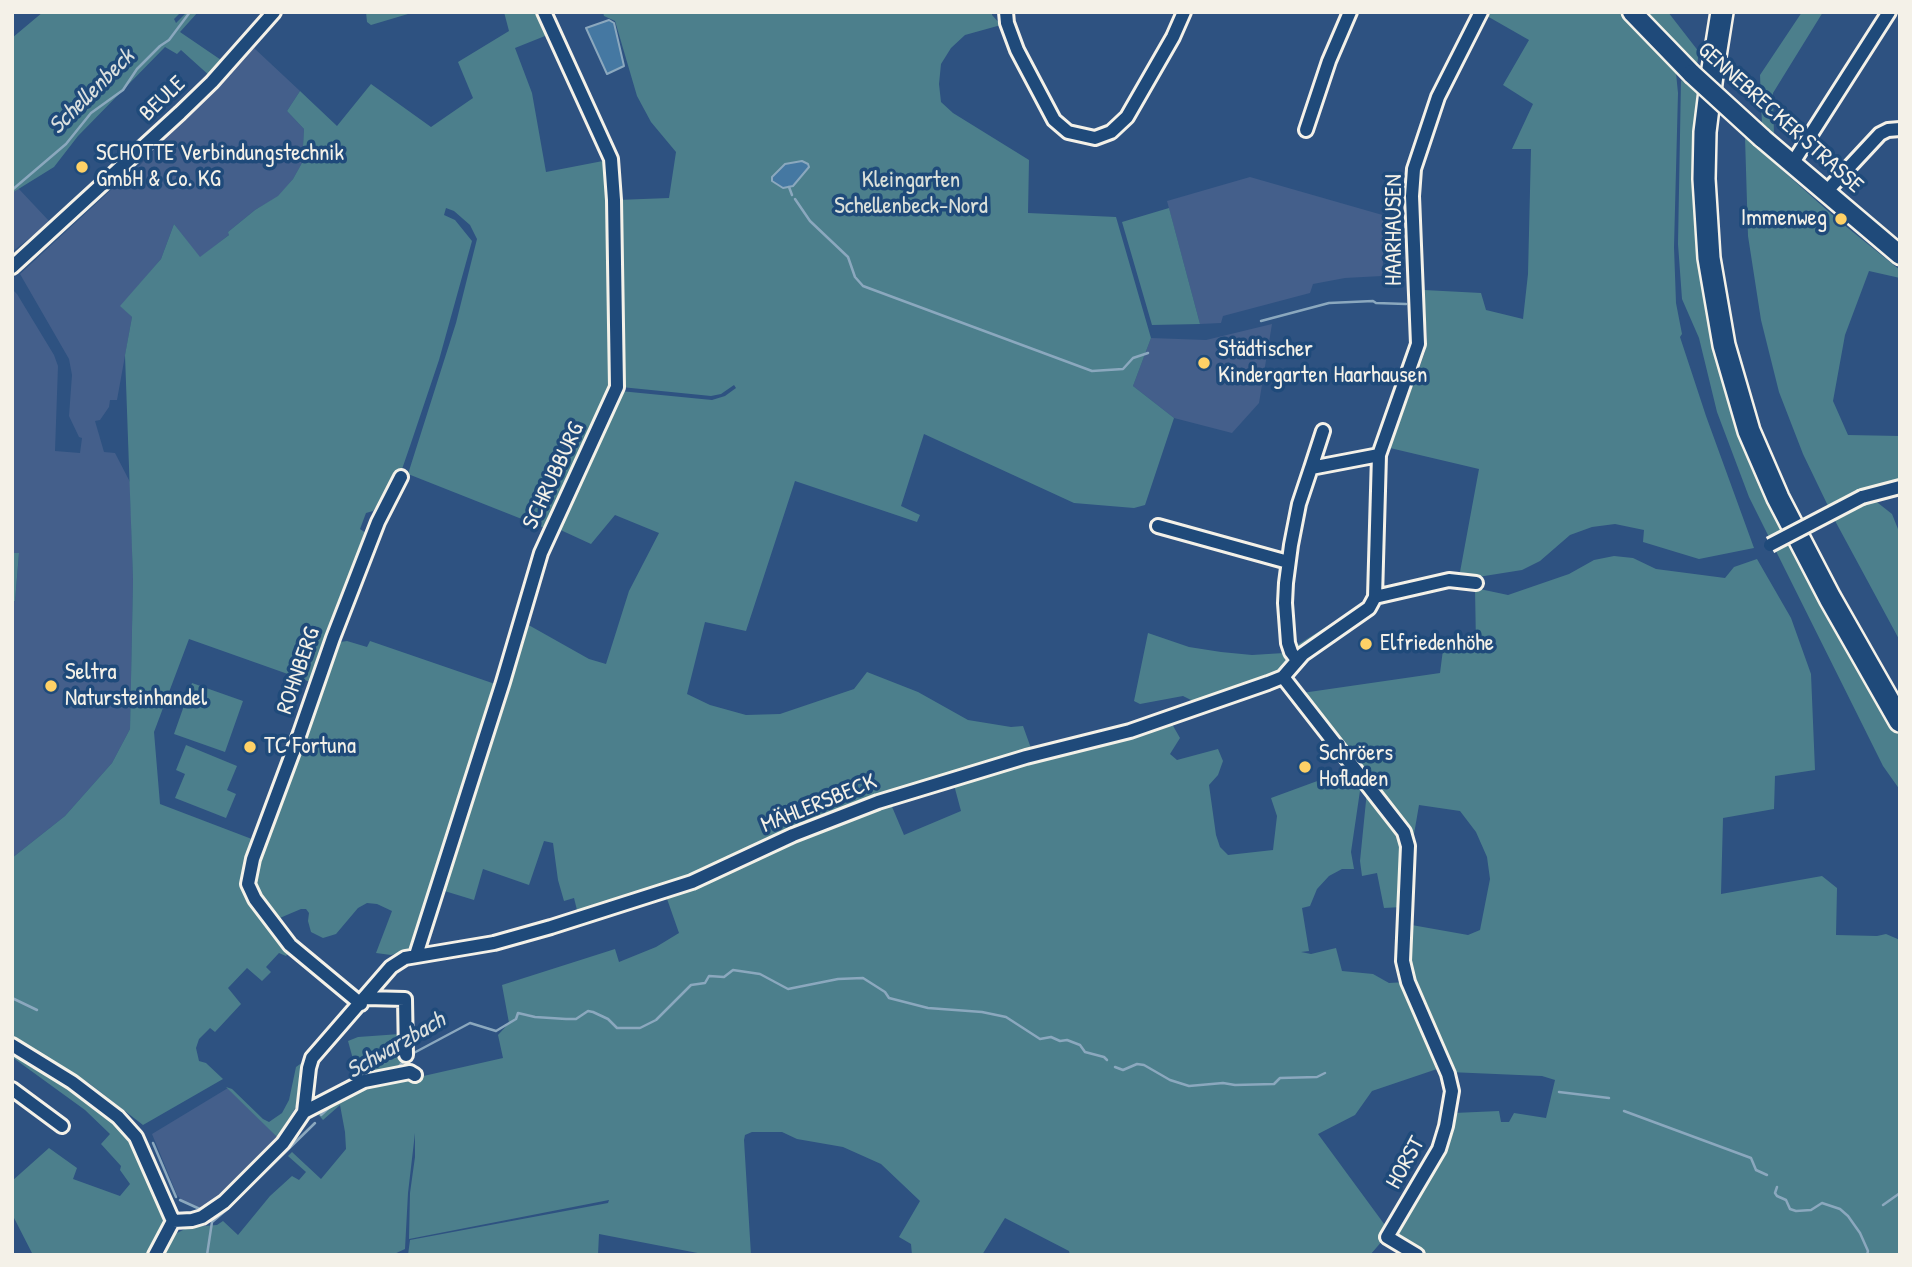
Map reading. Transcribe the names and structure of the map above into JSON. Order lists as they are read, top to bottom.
{
  "streets": {
    "main road": ["GENNEBRECKER STRASSE"],
    "street": [
      "BEULE",
      "HAARHAUSEN",
      "SCHRUBBURG",
      "ROHNBERG",
      "MÄHLERSBECK",
      "HORST"
    ]
  },
  "crossings": [
    ["SCHRUBBURG", "MÄHLERSBECK"],
    ["ROHNBERG", "MÄHLERSBECK"],
    ["MÄHLERSBECK", "HORST"]
  ],
  "water": ["Schellenbeck", "Schwarzbach"],
  "parks": ["Kleingarten Schellenbeck-Nord"],
  "places": [
    "SCHOTTE Verbindungstechnik GmbH & Co. KG",
    "Immenweg",
    "Städtischer Kindergarten Haarhausen",
    "Elfriedenhöhe",
    "Seltra Natursteinhandel",
    "TC Fortuna",
    "Schröers Hofladen"
  ]
}
